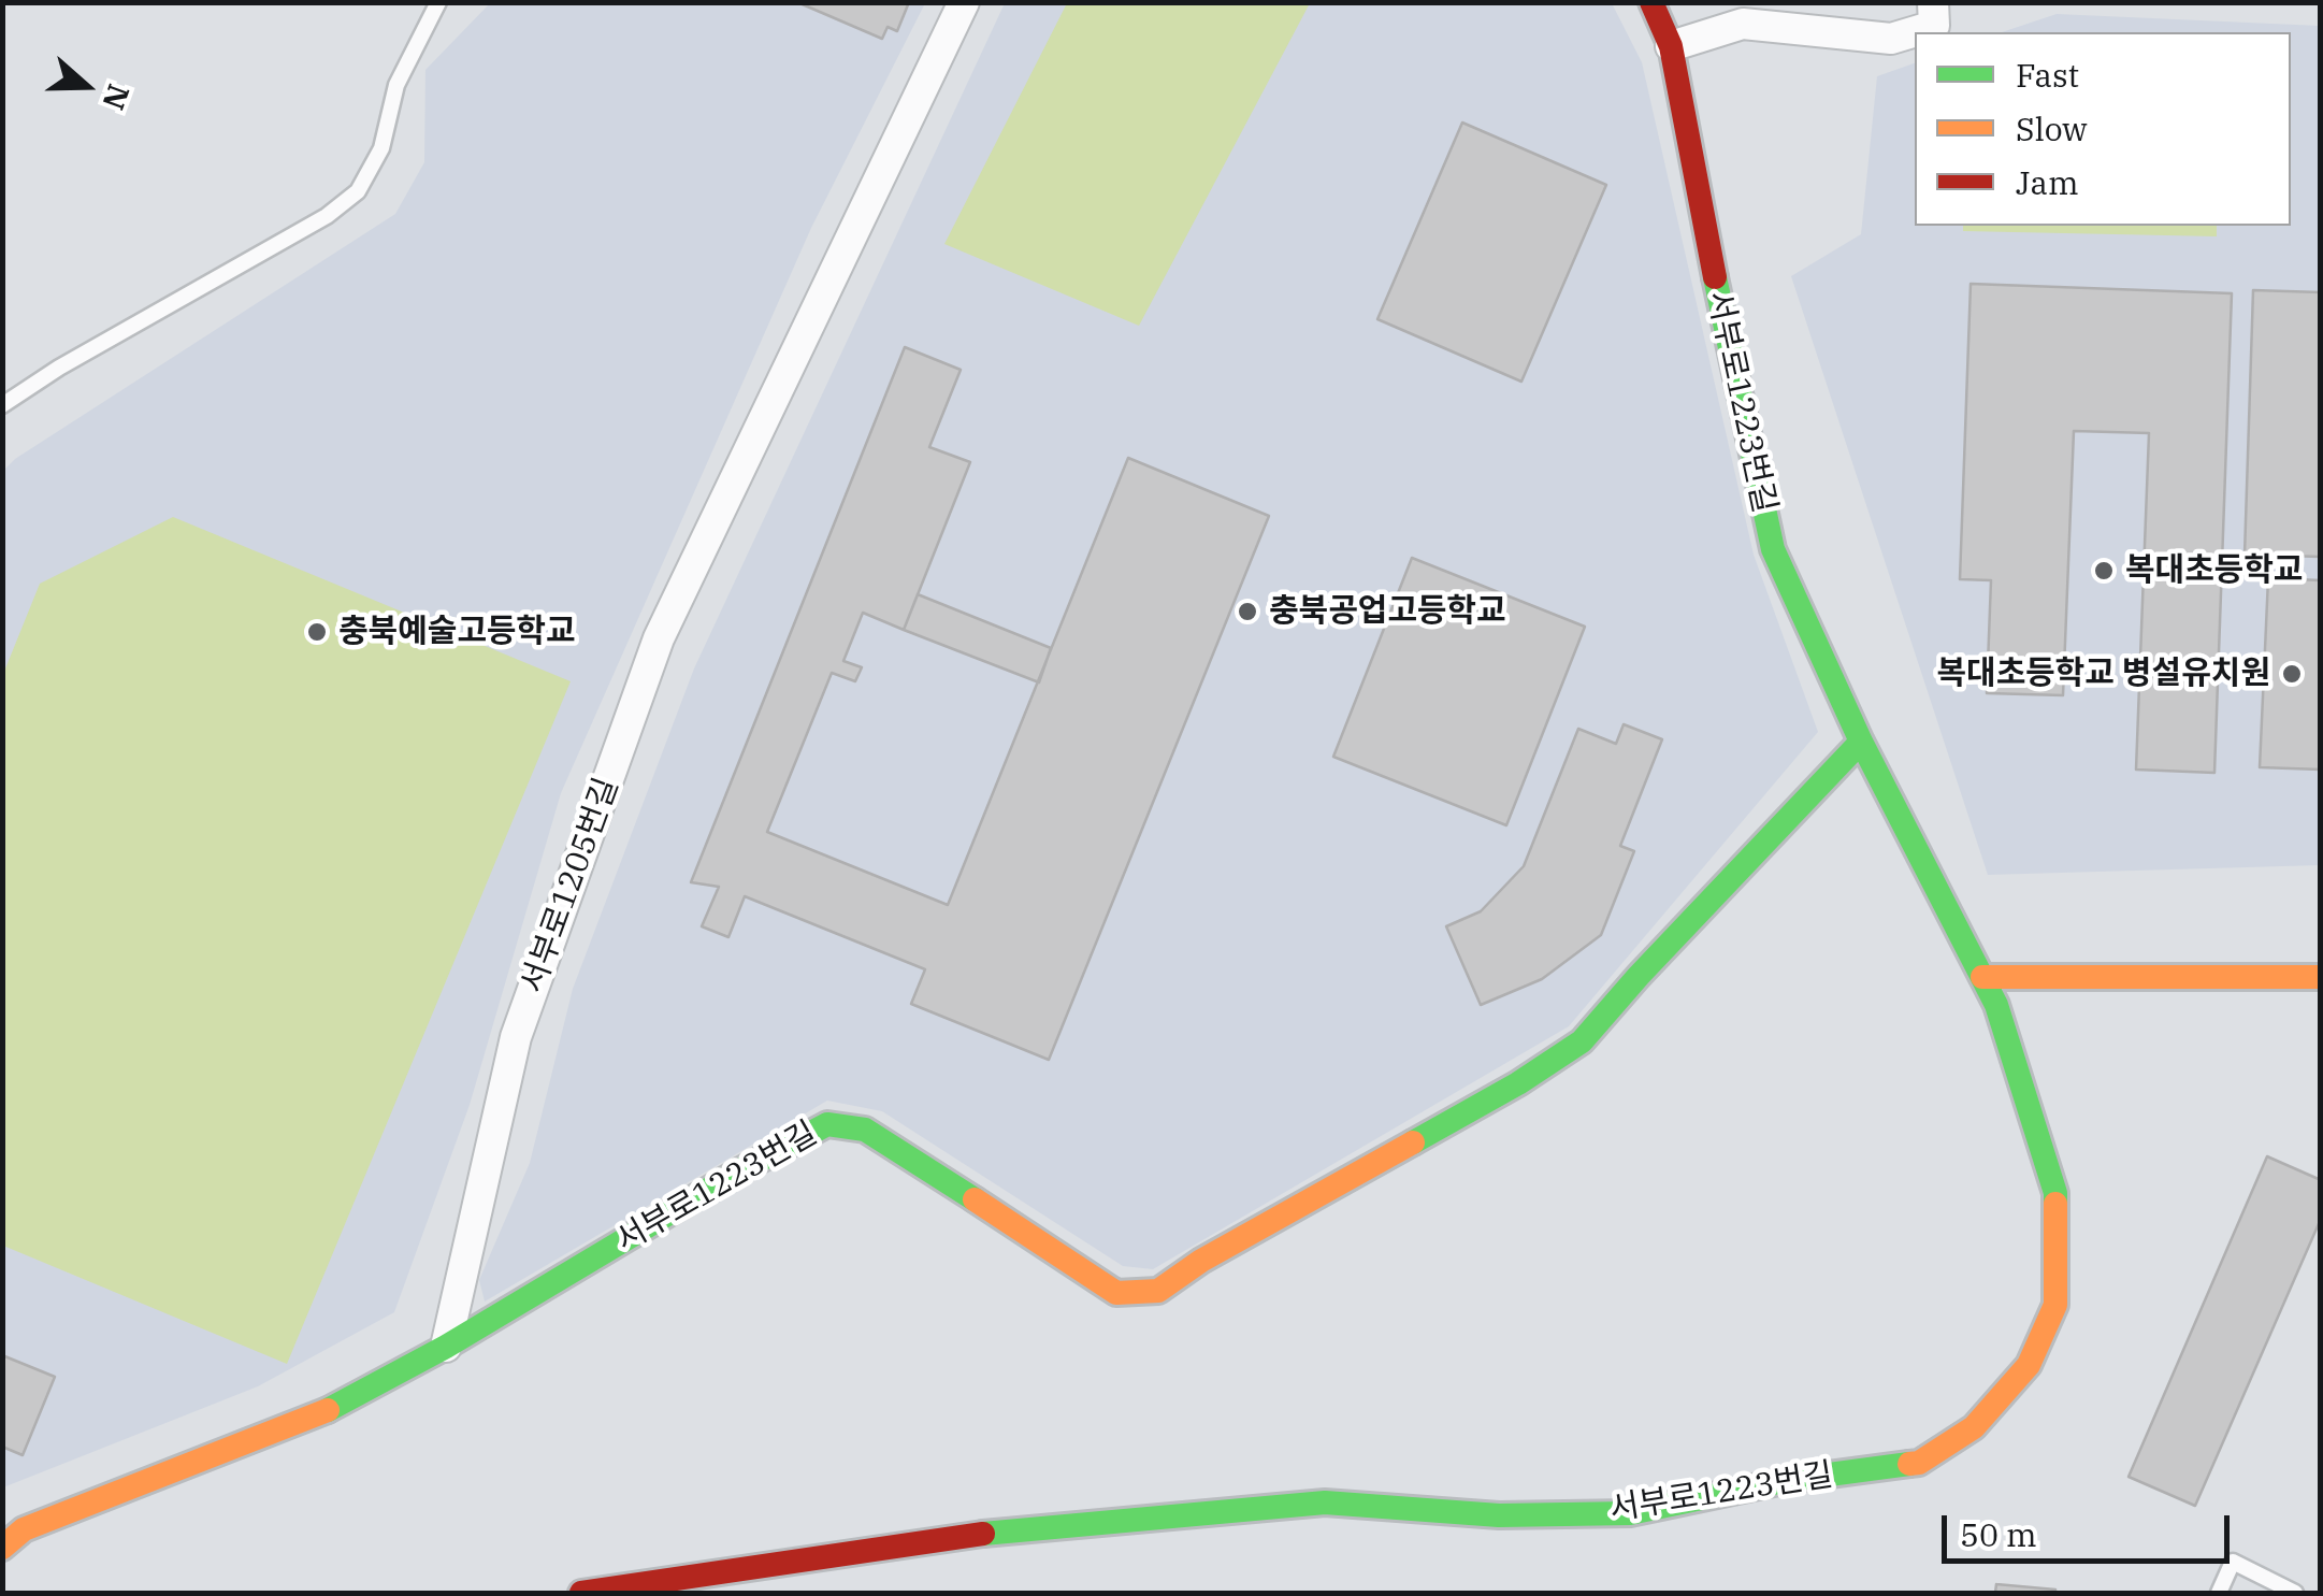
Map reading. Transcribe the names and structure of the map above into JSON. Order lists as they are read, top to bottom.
{
  "streets": {
    "street": ["서부로1223번길", "서부로1205번길"]
  },
  "crossings": [
    ["서부로1223번길", "서부로1205번길"]
  ],
  "places": [
    "복대초등학교",
    "충북공업고등학교",
    "충북예술고등학교",
    "복대초등학교 병설유치원"
  ],
  "legend": ["Fast", "Slow", "Jam"],
  "scale_bar": "50 m",
  "north": "right"
}
